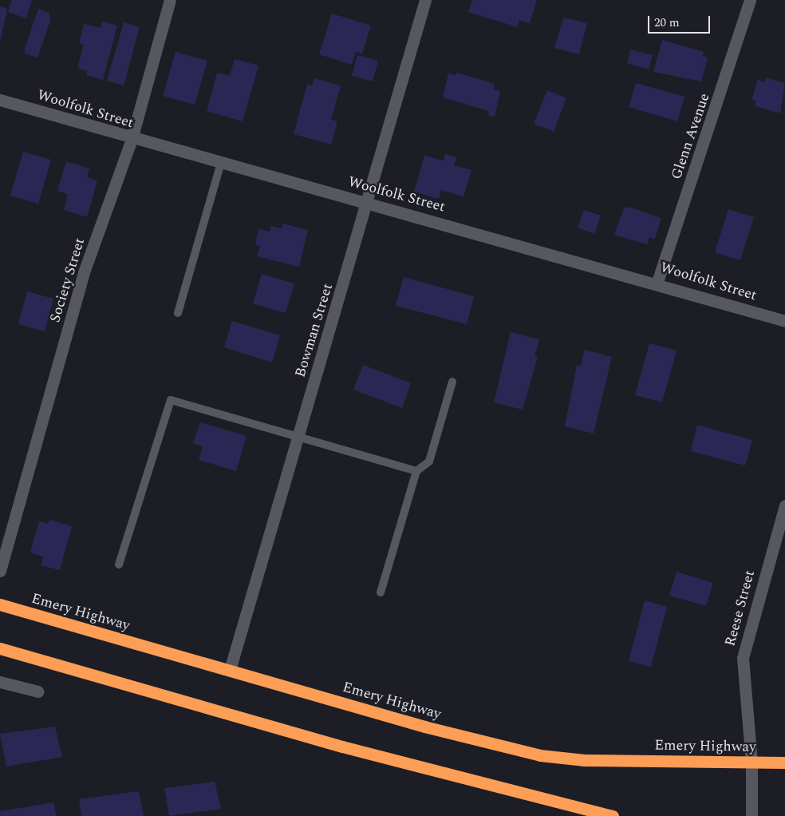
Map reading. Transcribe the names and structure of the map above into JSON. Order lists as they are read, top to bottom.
{
  "streets": {
    "highway": ["Emery Highway"],
    "street": [
      "Woolfolk Street",
      "Glenn Avenue",
      "Society Street",
      "Bowman Street",
      "Reese Street"
    ]
  },
  "crossings": [
    ["Woolfolk Street", "Glenn Avenue"],
    ["Woolfolk Street", "Society Street"],
    ["Woolfolk Street", "Bowman Street"],
    ["Bowman Street", "Emery Highway"],
    ["Reese Street", "Emery Highway"]
  ],
  "scale_bar": "20 m"
}
